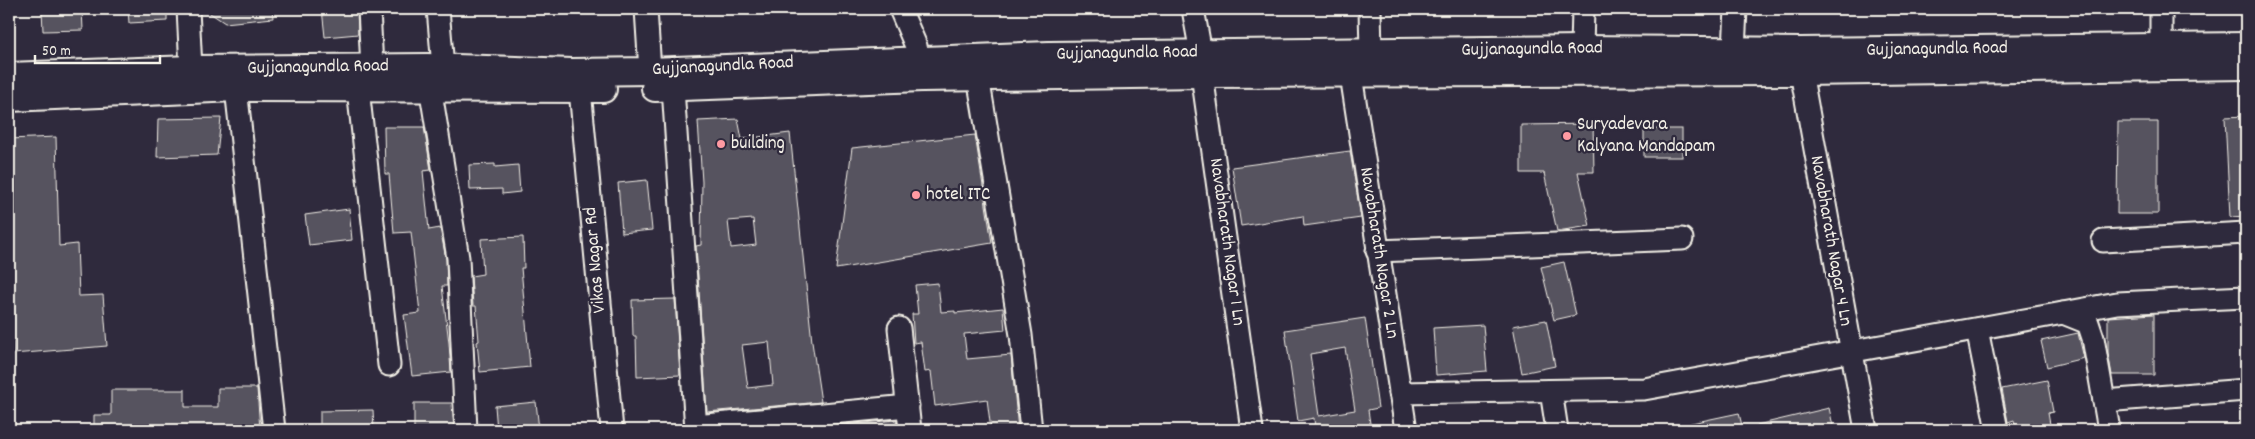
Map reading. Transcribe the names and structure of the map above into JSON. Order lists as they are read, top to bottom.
{
  "streets": {
    "main road": ["Gujjanagundla Road"],
    "street": [
      "Navabharath Nagar 4 Ln",
      "Navabharath Nagar 1 Ln",
      "Navabharath Nagar 2 Ln",
      "Vikas Nagar Rd"
    ]
  },
  "crossings": [
    ["Gujjanagundla Road", "Navabharath Nagar 4 Ln"],
    ["Gujjanagundla Road", "Navabharath Nagar 1 Ln"],
    ["Gujjanagundla Road", "Navabharath Nagar 2 Ln"],
    ["Gujjanagundla Road", "Vikas Nagar Rd"]
  ],
  "places": ["Suryadevara Kalyana Mandapam", "building", "hotel ITC"],
  "scale_bar": "50 m"
}
